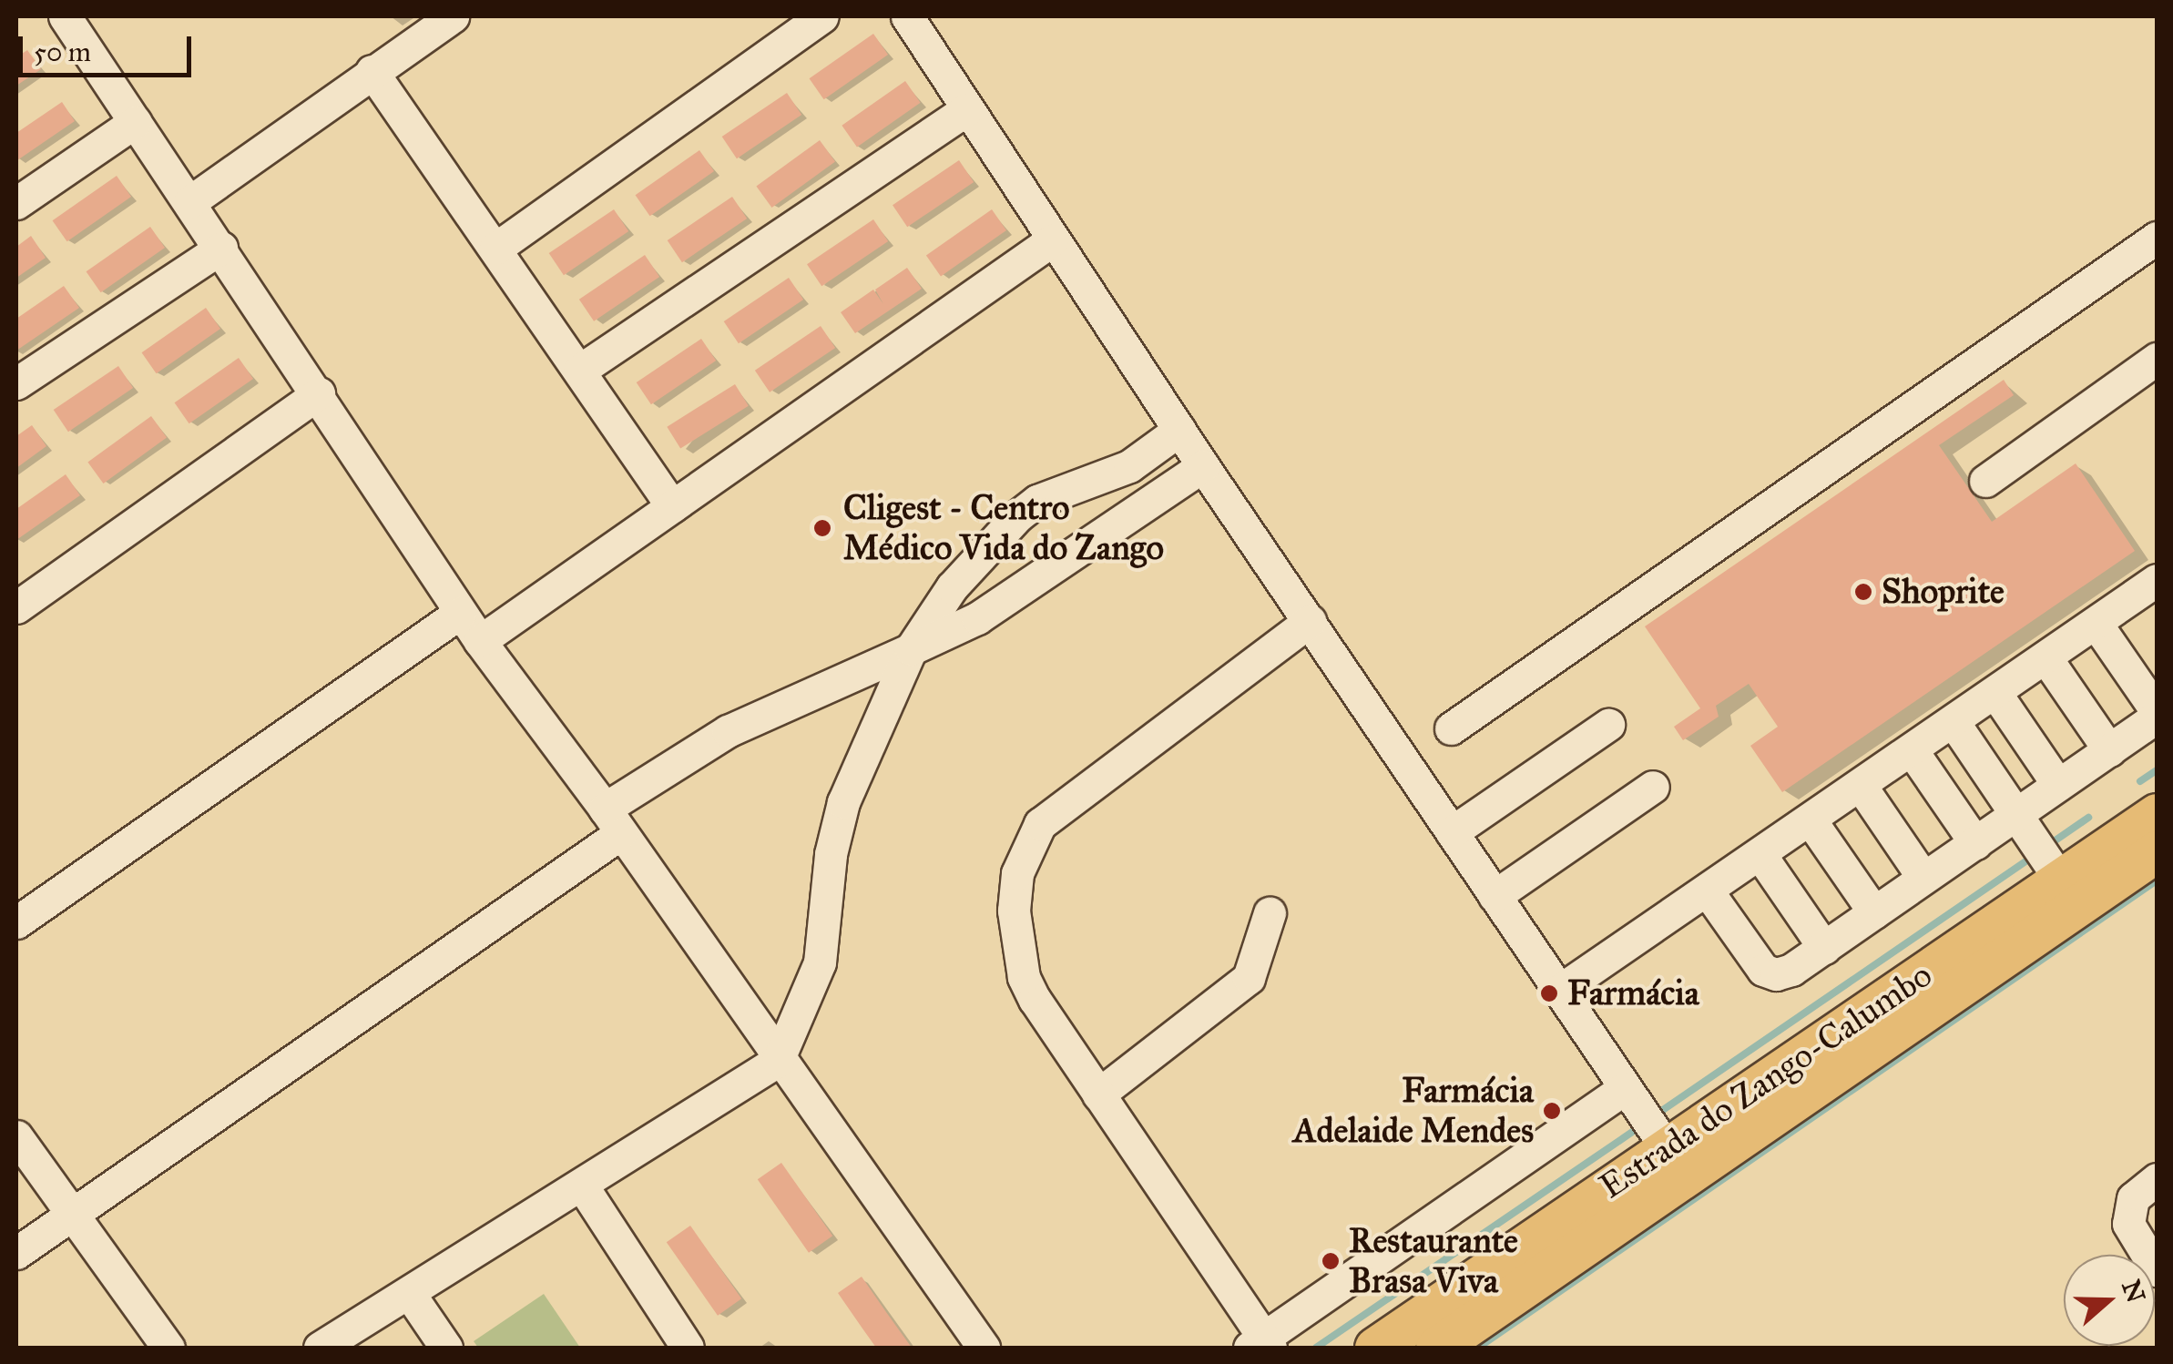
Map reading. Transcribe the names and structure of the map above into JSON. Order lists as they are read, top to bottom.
{
  "streets": {
    "main road": ["Estrada do Zango-Calumbo"]
  },
  "places": [
    "Cligest - Centro Médico Vida do Zango",
    "Shoprite",
    "Farmácia",
    "Farmácia Adelaide Mendes",
    "Restaurante Brasa Viva"
  ],
  "scale_bar": "50 m",
  "north": "right"
}
